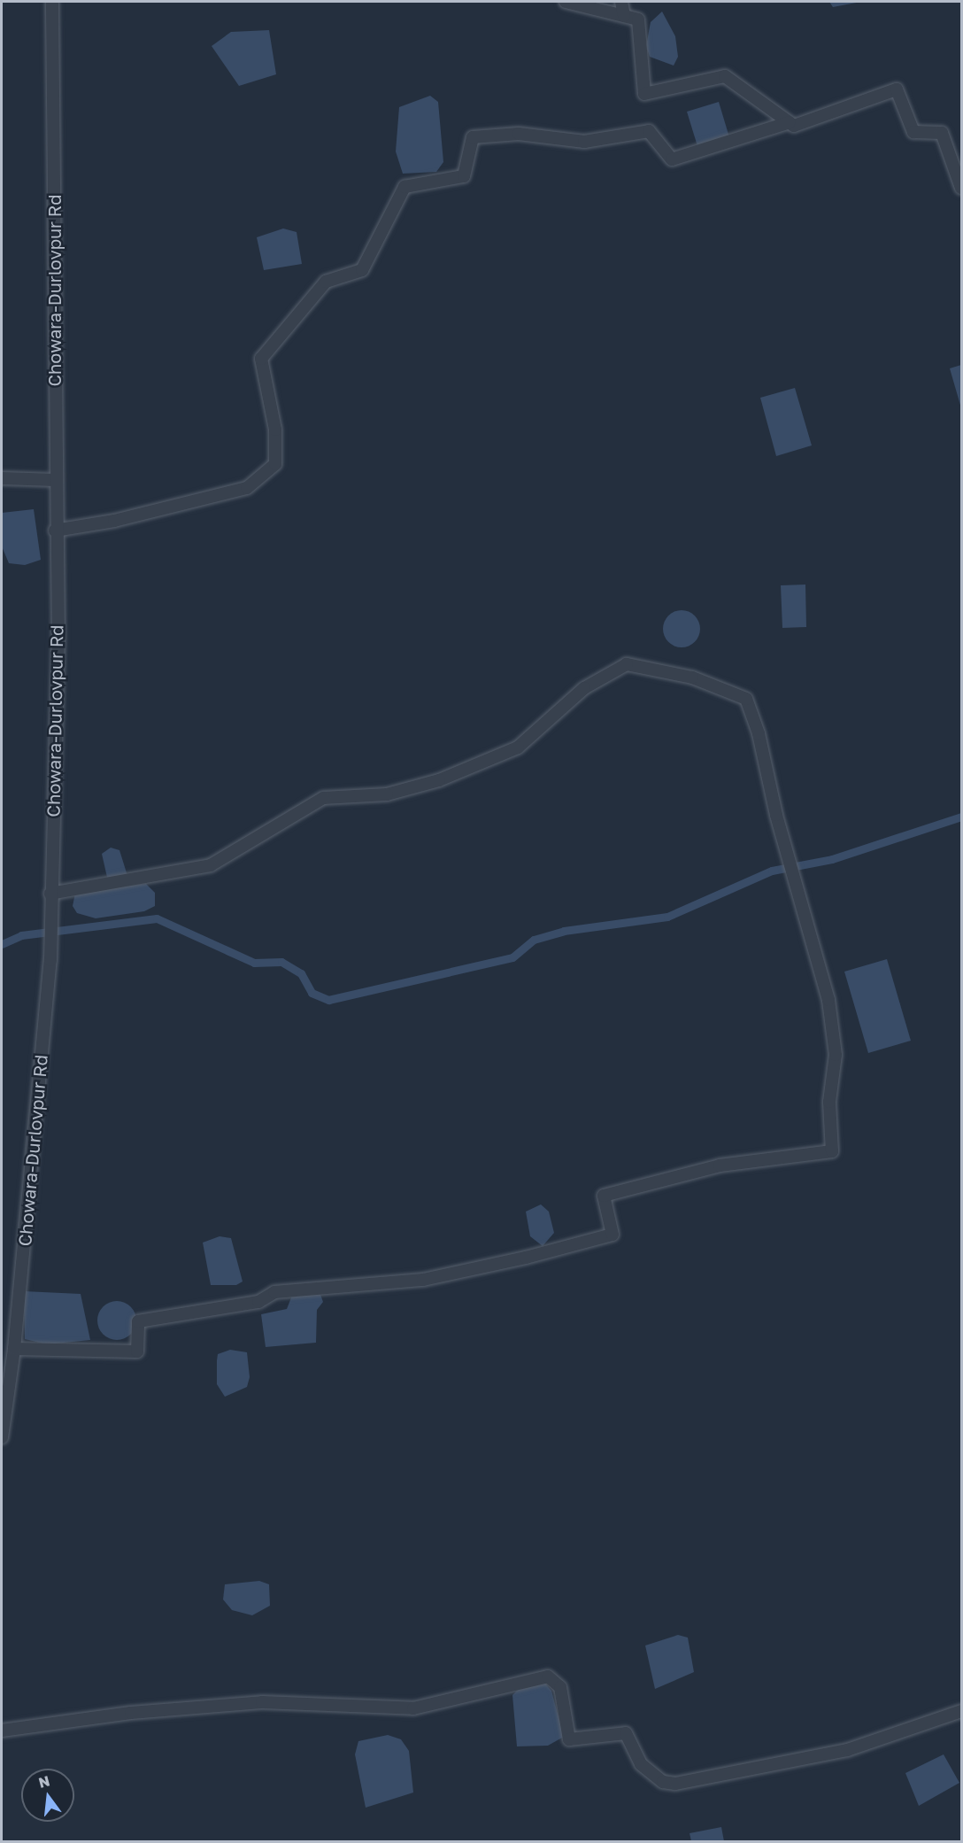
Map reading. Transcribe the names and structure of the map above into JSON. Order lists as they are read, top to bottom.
{
  "streets": {
    "street": ["Chowara-Durlovpur Rd"]
  },
  "north": "top"
}
